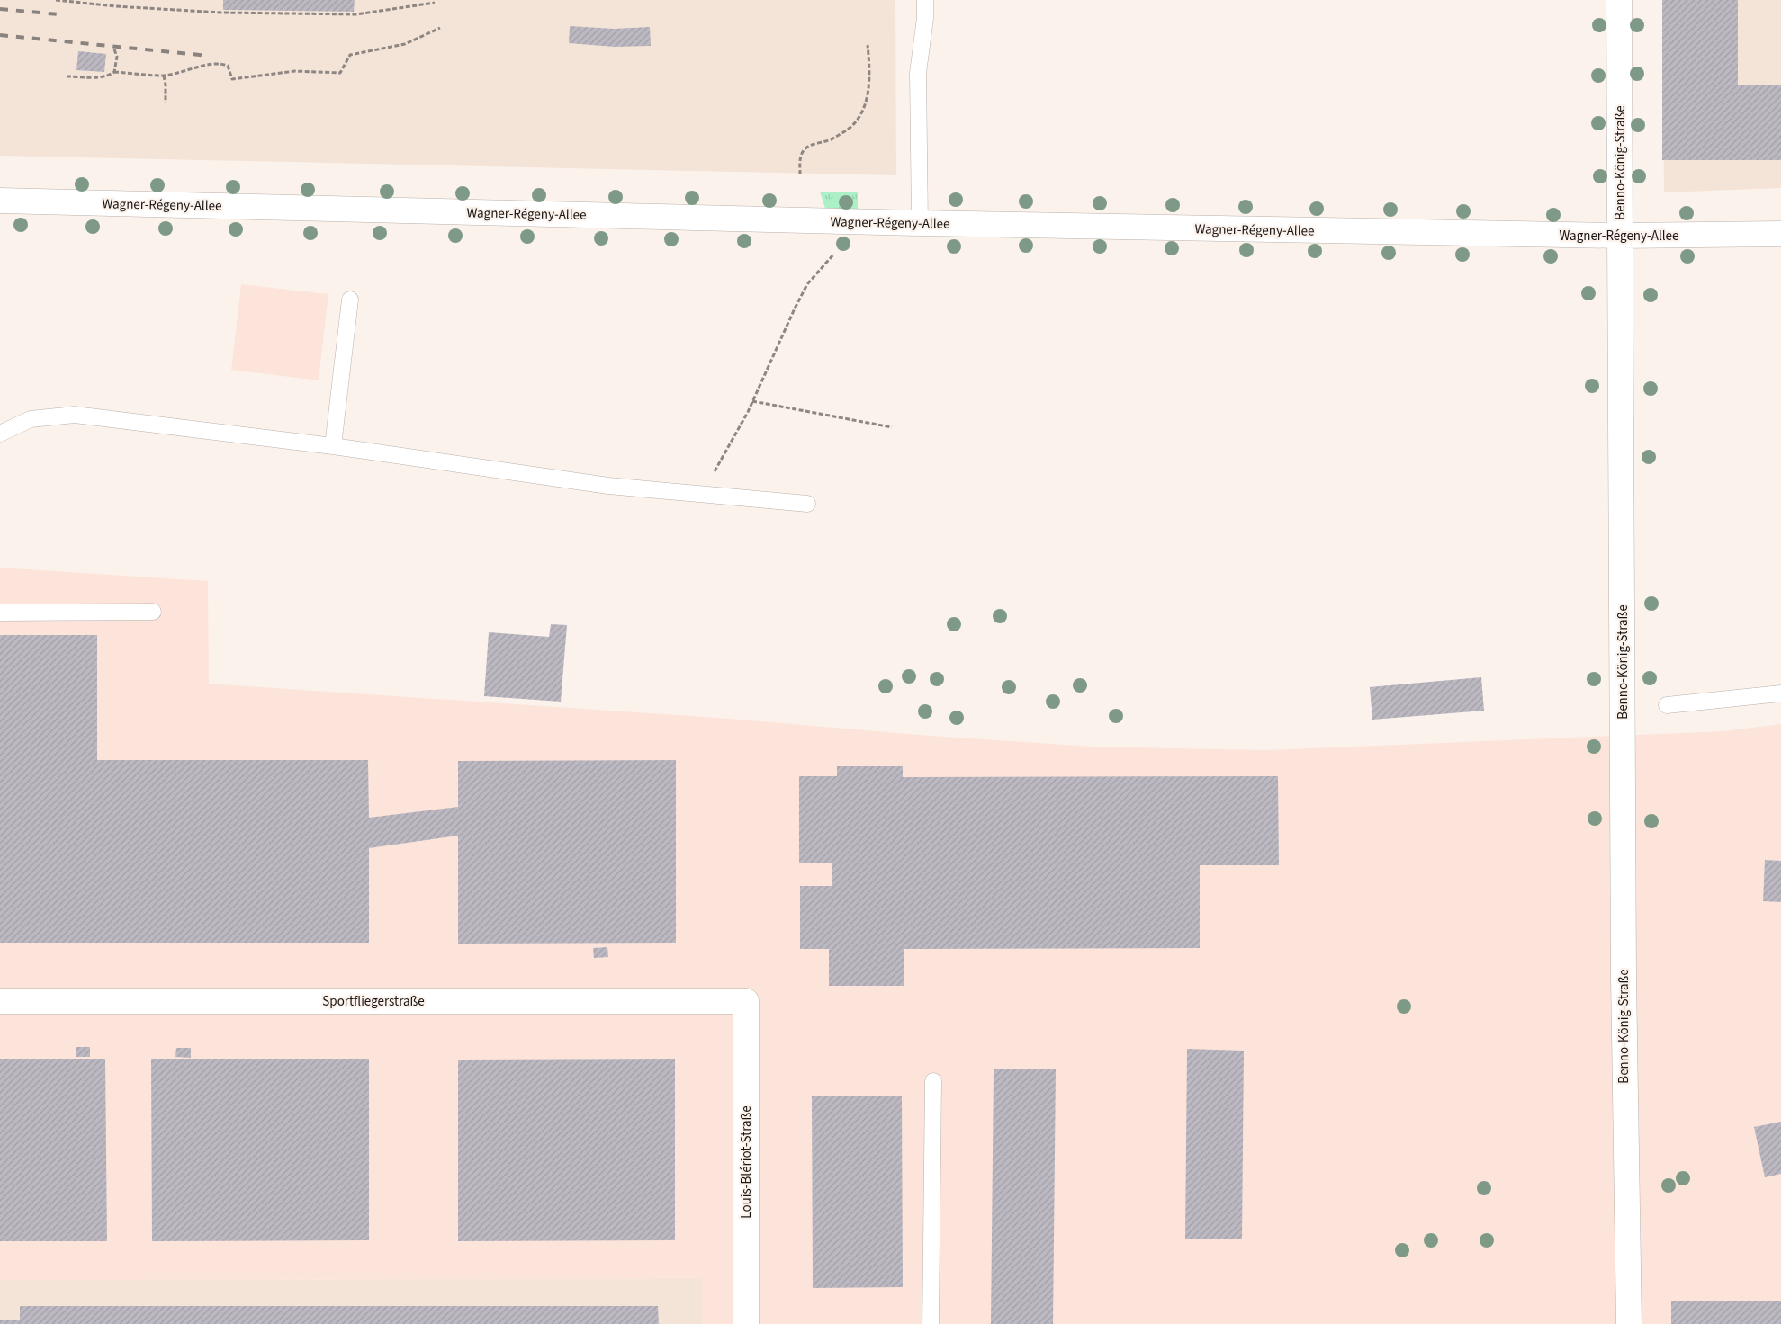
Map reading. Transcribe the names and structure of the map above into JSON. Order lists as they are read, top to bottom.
{
  "streets": {
    "street": [
      "Benno-König-Straße",
      "Wagner-Régeny-Allee",
      "Sportfliegerstraße",
      "Louis-Blériot-Straße"
    ]
  },
  "crossings": [
    ["Benno-König-Straße", "Wagner-Régeny-Allee"],
    ["Sportfliegerstraße", "Louis-Blériot-Straße"]
  ]
}
